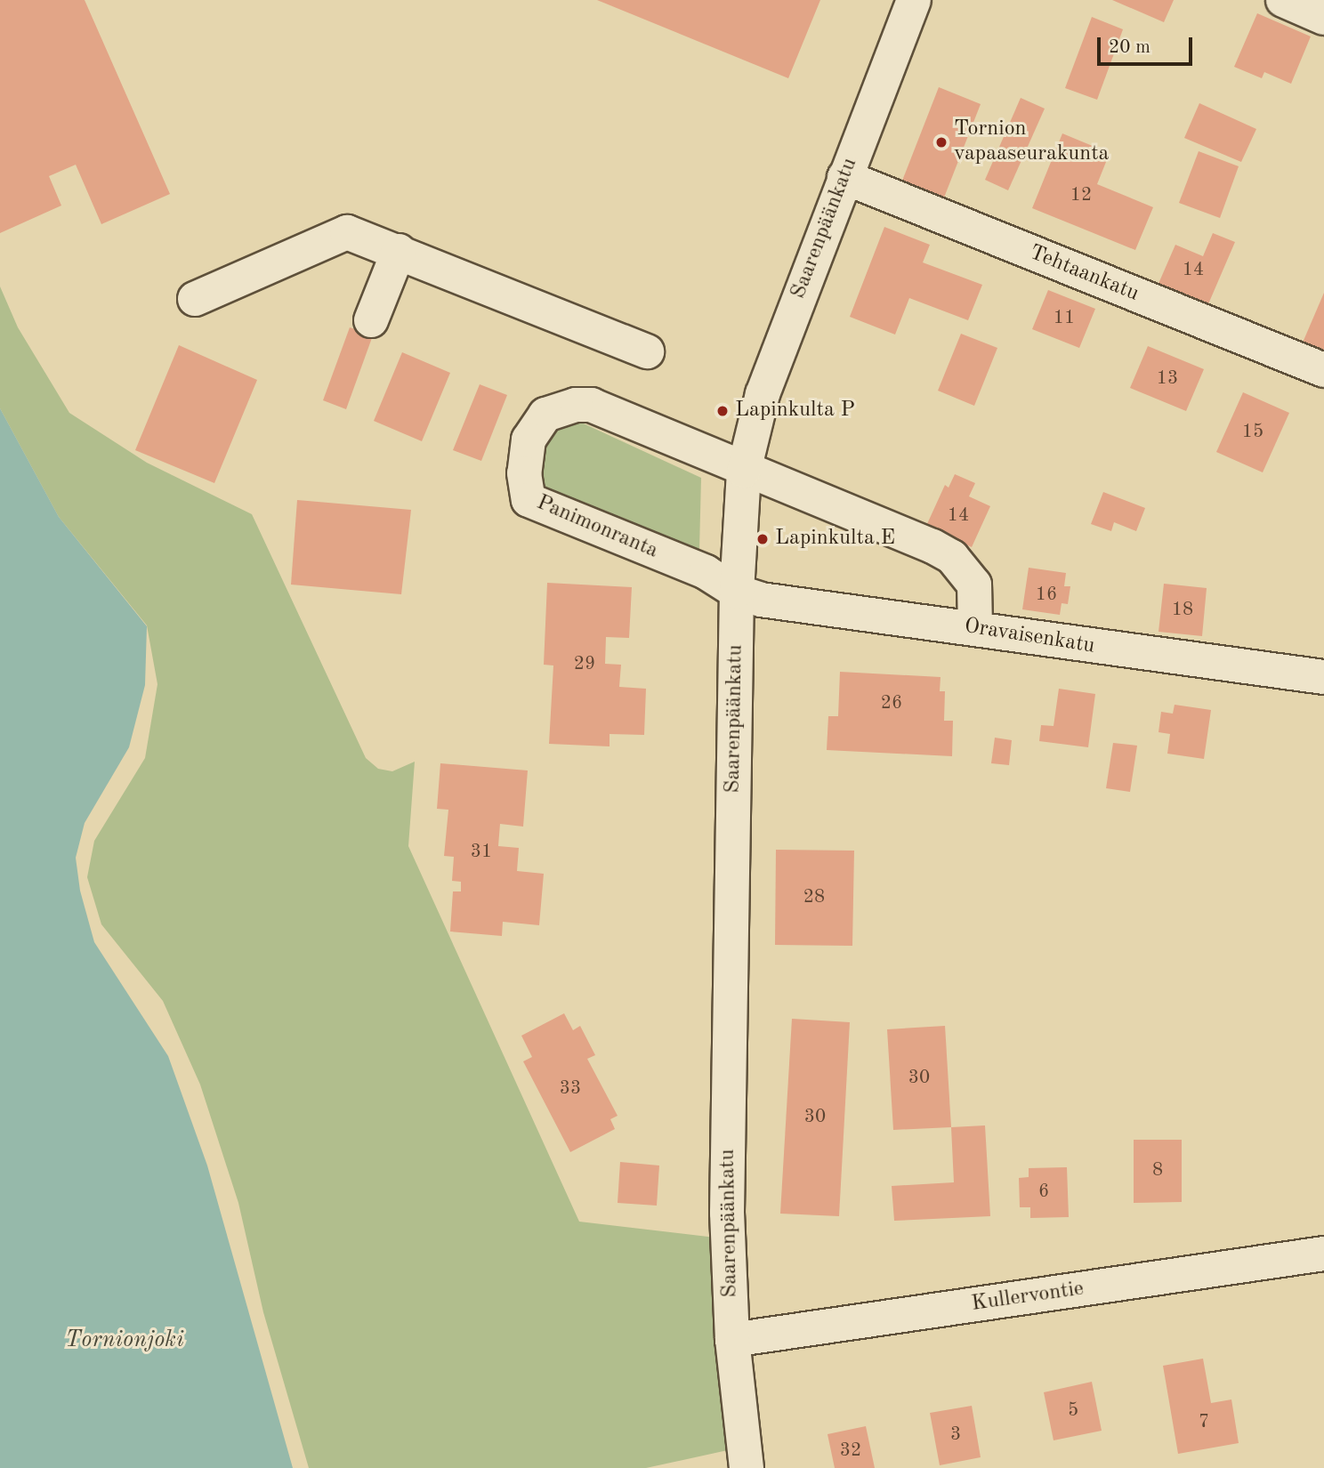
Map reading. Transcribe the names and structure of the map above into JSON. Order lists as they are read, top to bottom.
{
  "streets": {
    "street": [
      "Saarenpäänkatu",
      "Tehtaankatu",
      "Panimonranta",
      "Oravaisenkatu",
      "Kullervontie"
    ]
  },
  "crossings": [
    ["Saarenpäänkatu", "Tehtaankatu"],
    ["Saarenpäänkatu", "Panimonranta"],
    ["Saarenpäänkatu", "Oravaisenkatu"],
    ["Saarenpäänkatu", "Kullervontie"],
    ["Panimonranta", "Oravaisenkatu"]
  ],
  "water": ["Tornionjoki"],
  "places": ["Tornion vapaaseurakunta", "Lapinkulta P", "Lapinkulta E"],
  "house_numbers": [
    "12",
    "14",
    "11",
    "13",
    "15",
    "14",
    "16",
    "18",
    "29",
    "26",
    "31",
    "28",
    "30",
    "33",
    "30",
    "8",
    "6",
    "5",
    "7",
    "3",
    "32"
  ],
  "scale_bar": "20 m"
}
